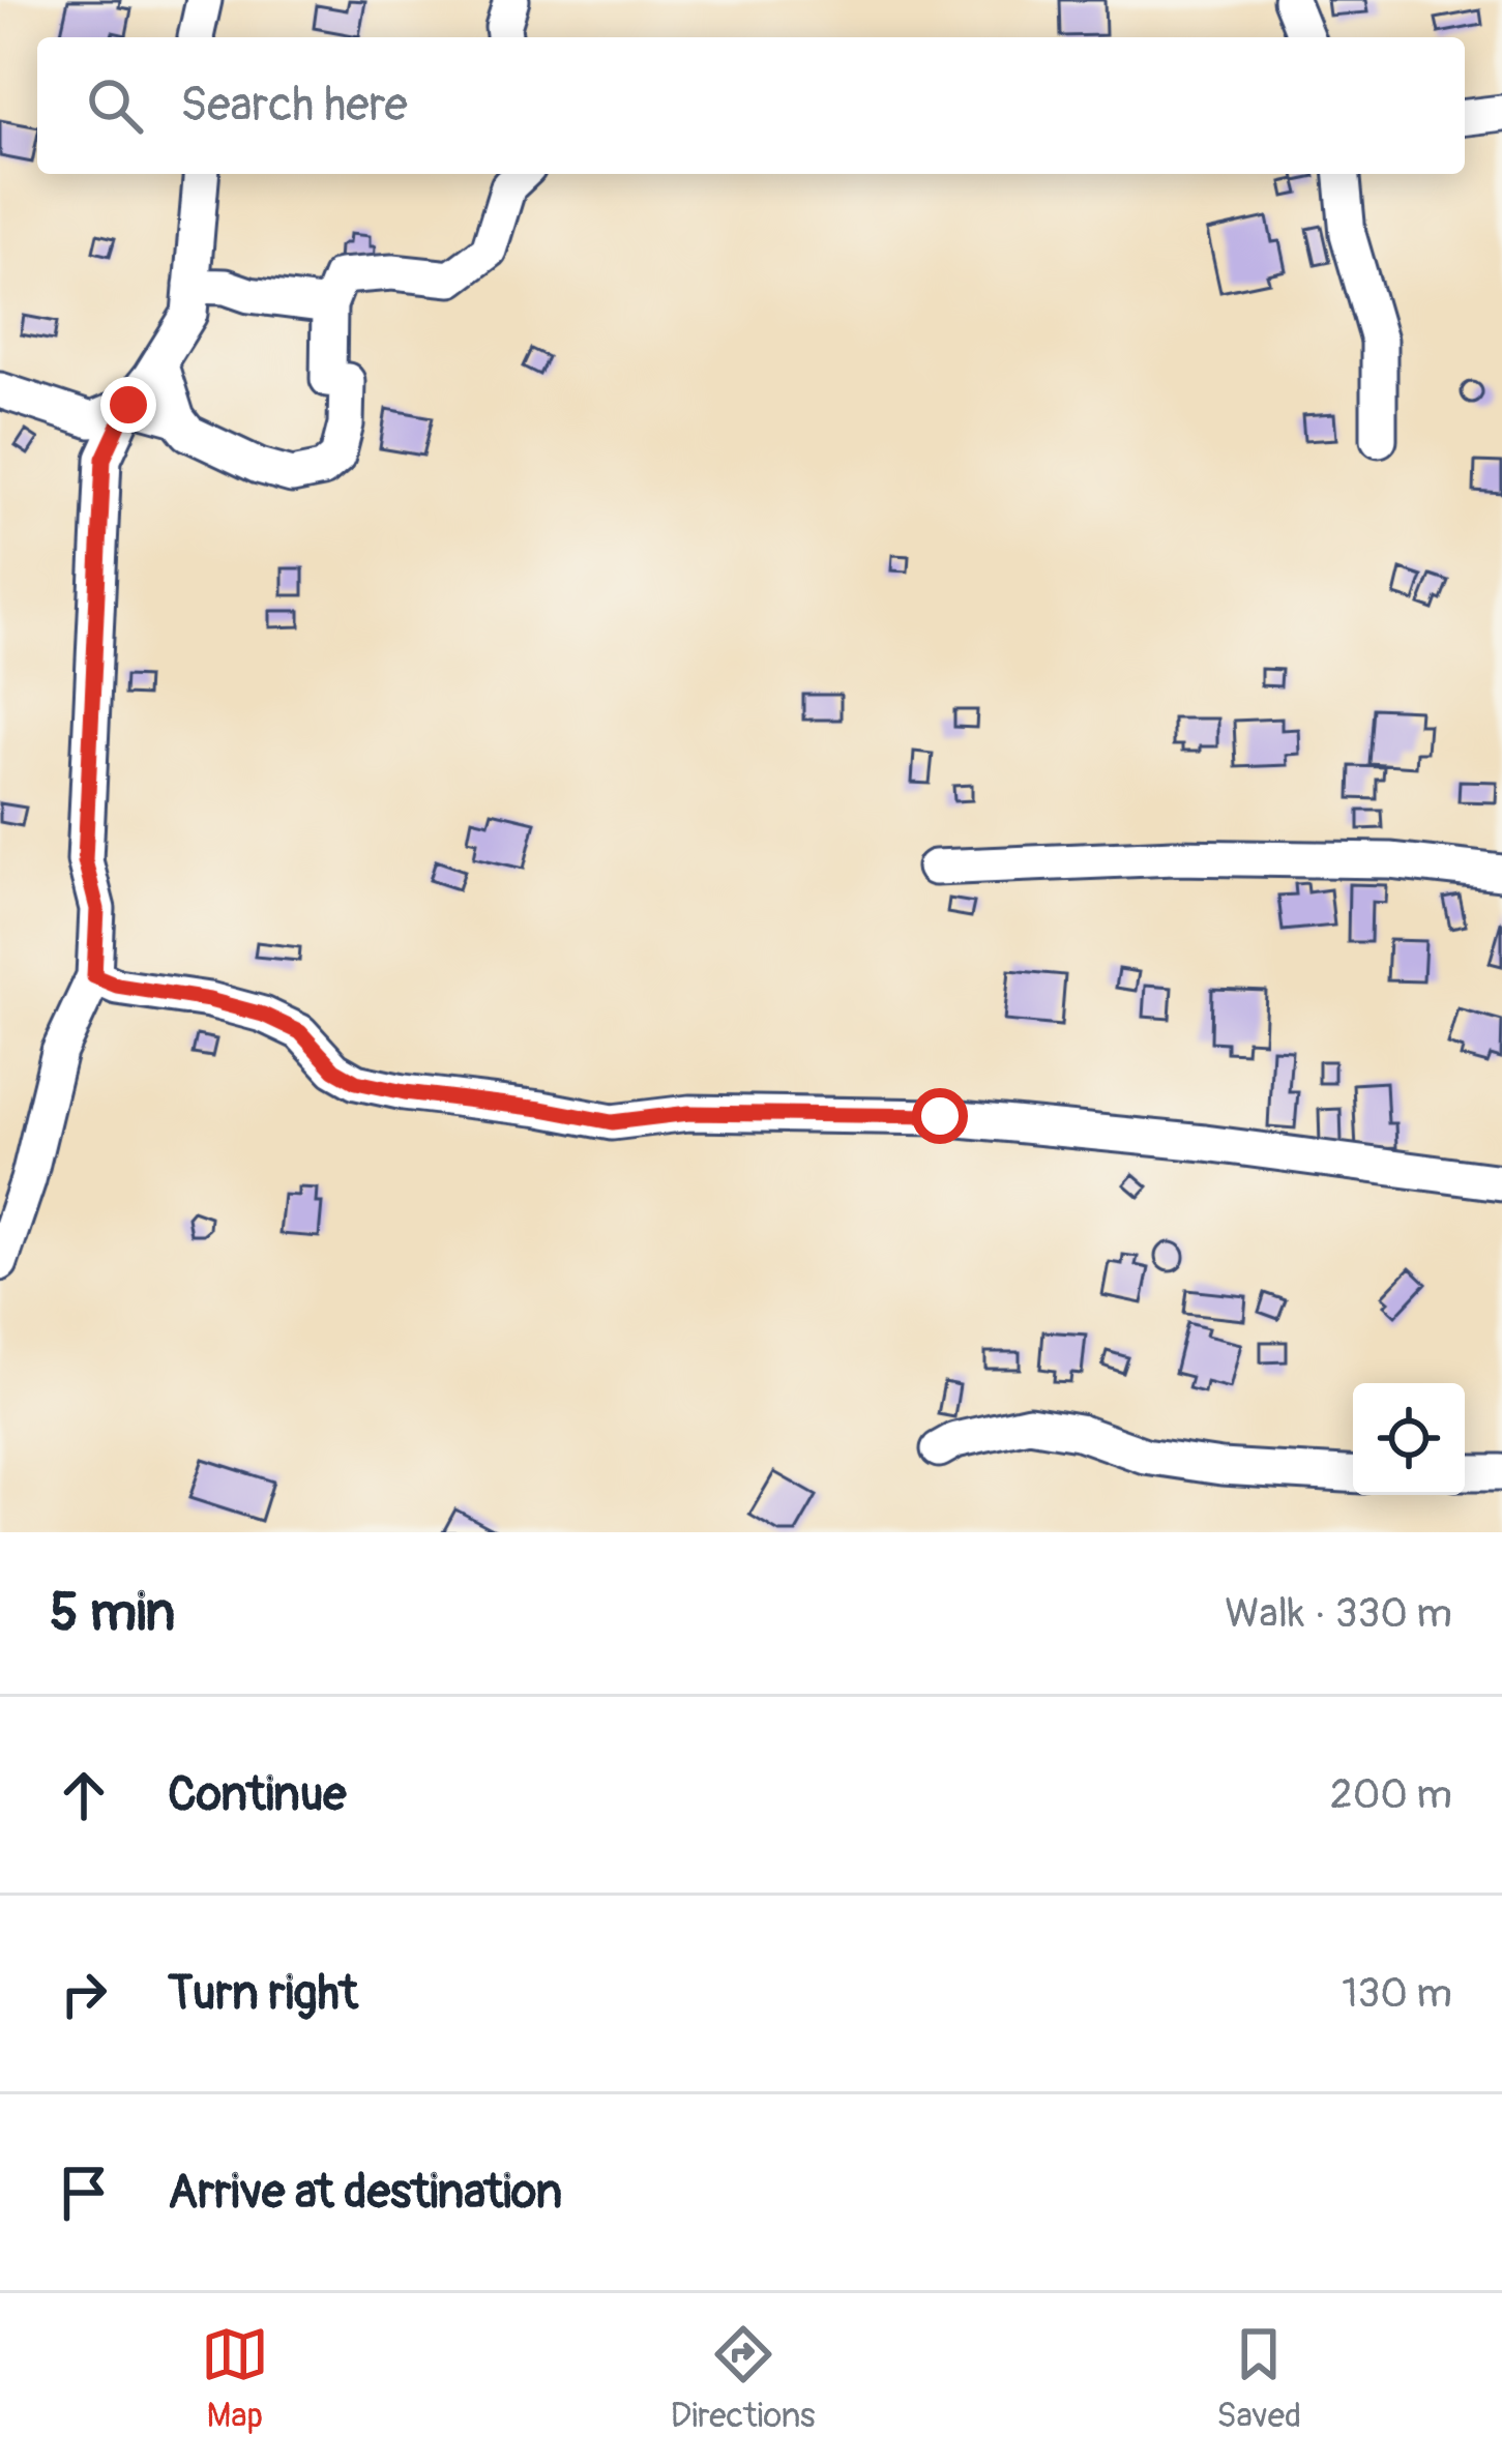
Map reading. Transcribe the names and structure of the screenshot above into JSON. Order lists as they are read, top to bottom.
{
  "page": {
    "search": "Search here",
    "heading": ["5 min", "Walk · 330 m"],
    "list": [
      ["Continue", "200 m"],
      ["Turn right", "130 m"],
      "Arrive at destination"
    ],
    "nav": ["Map", "Directions", "Saved"]
  }
}
